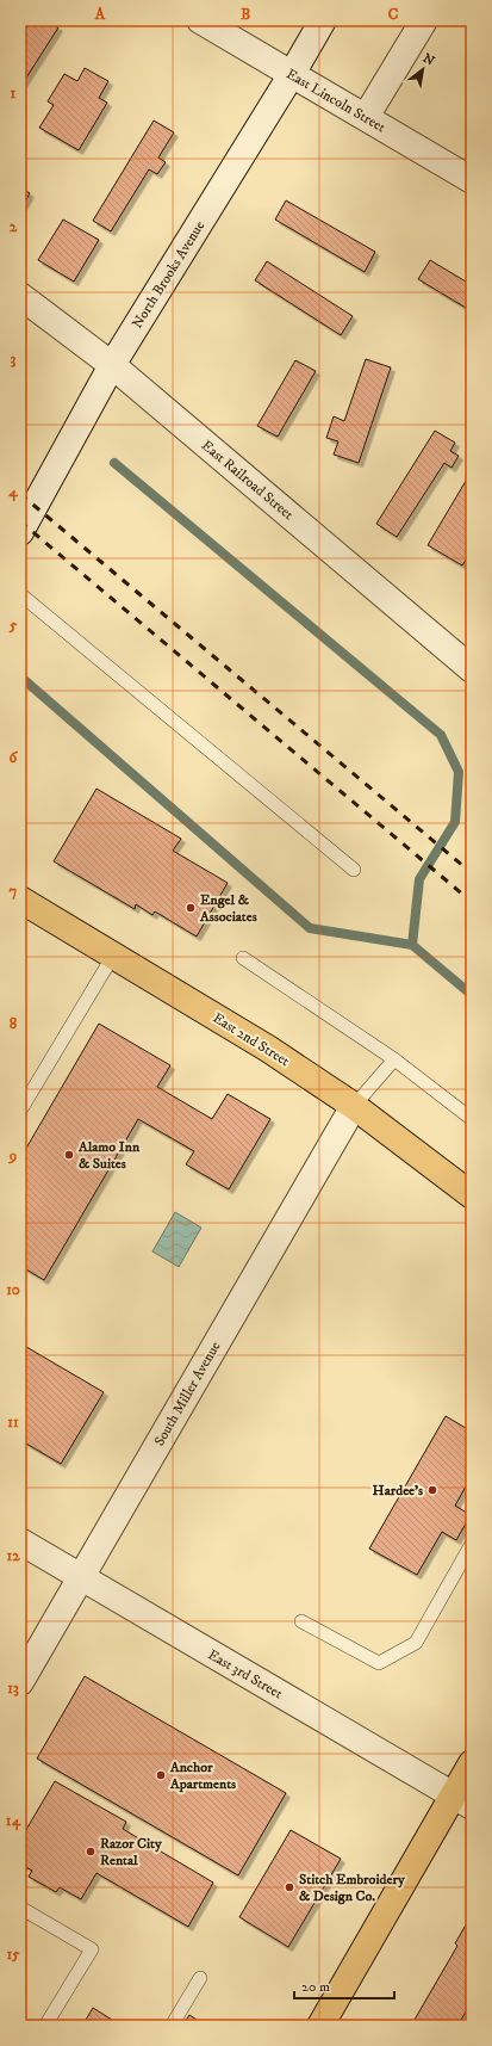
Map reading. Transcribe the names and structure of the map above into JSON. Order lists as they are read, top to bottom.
{
  "streets": {
    "main road": ["East 2nd Street"],
    "street": [
      "East Lincoln Street",
      "North Brooks Avenue",
      "East Railroad Street",
      "South Miller Avenue",
      "East 3rd Street"
    ]
  },
  "crossings": [
    ["East Lincoln Street", "North Brooks Avenue"],
    ["North Brooks Avenue", "East Railroad Street"],
    ["East 2nd Street", "South Miller Avenue"],
    ["South Miller Avenue", "East 3rd Street"]
  ],
  "places": [
    "Engel & Associates",
    "Alamo Inn & Suites",
    "Hardee's",
    "Anchor Apartments",
    "Razor City Rental",
    "Stitch Embroidery & Design Co."
  ],
  "scale_bar": "20 m",
  "north": "top right",
  "grid": {
    "columns": ["A", "B", "C"],
    "rows": [
      "1",
      "2",
      "3",
      "4",
      "5",
      "6",
      "7",
      "8",
      "9",
      "10",
      "11",
      "12",
      "13",
      "14",
      "15"
    ]
  }
}
